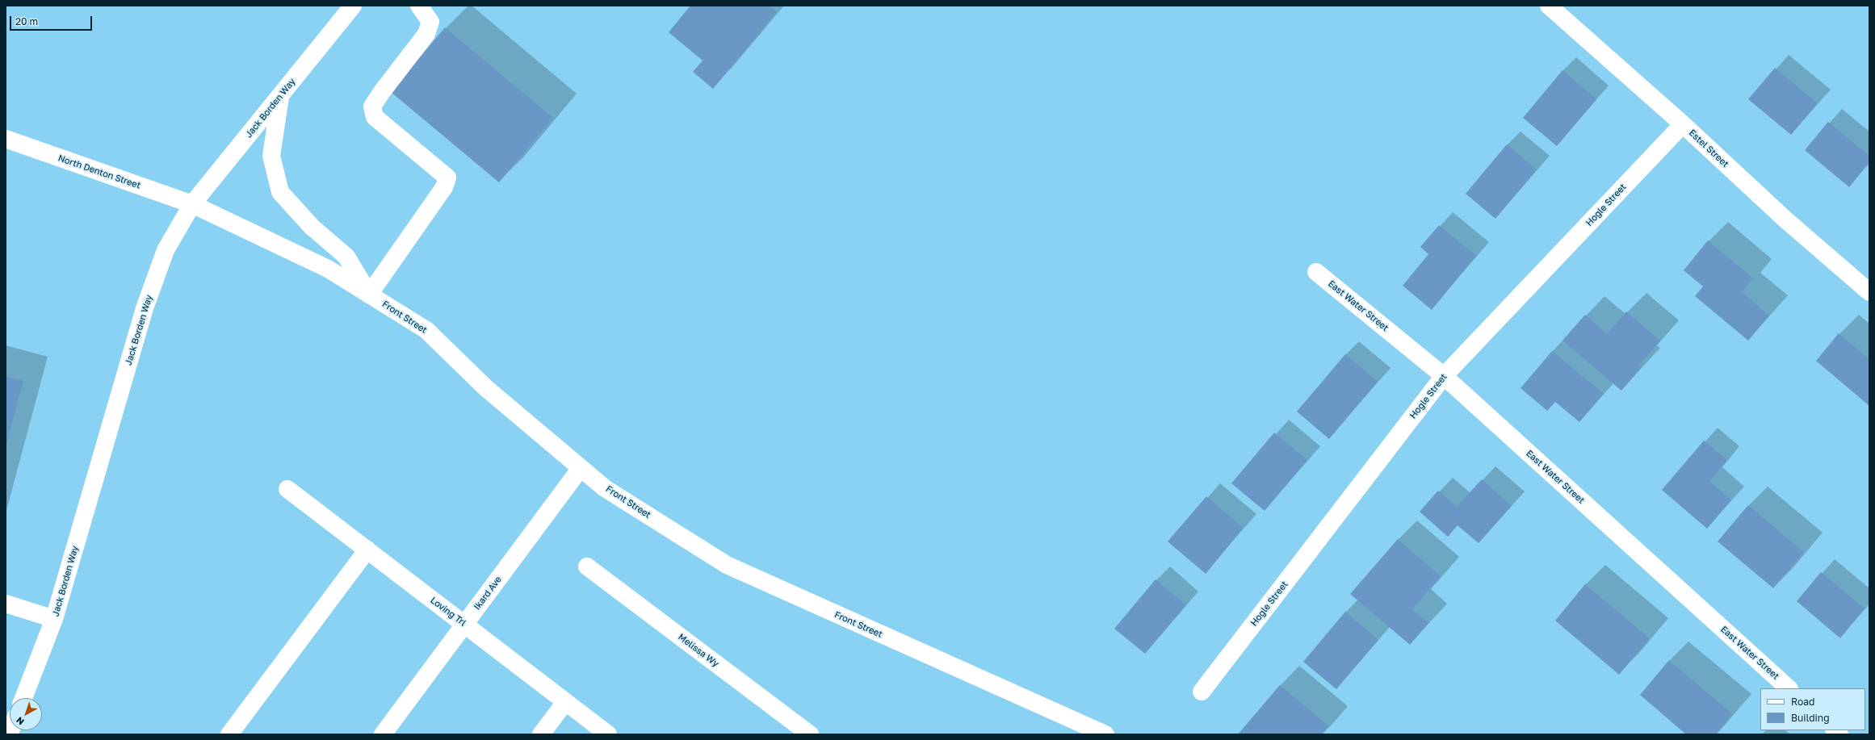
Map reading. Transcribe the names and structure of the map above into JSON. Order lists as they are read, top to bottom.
{
  "streets": {
    "street": [
      "Jack Borden Way",
      "Estel Street",
      "North Denton Street",
      "Hogle Street",
      "East Water Street",
      "Front Street",
      "Ikard Ave",
      "Loving Trl",
      "Melissa Wy"
    ]
  },
  "crossings": [
    ["Jack Borden Way", "North Denton Street"],
    ["Jack Borden Way", "Front Street"],
    ["Estel Street", "Hogle Street"],
    ["North Denton Street", "Front Street"],
    ["Hogle Street", "East Water Street"],
    ["Front Street", "Ikard Ave"],
    ["Ikard Ave", "Loving Trl"]
  ],
  "legend": ["Road", "Building"],
  "scale_bar": "20 m",
  "north": "bottom left"
}
